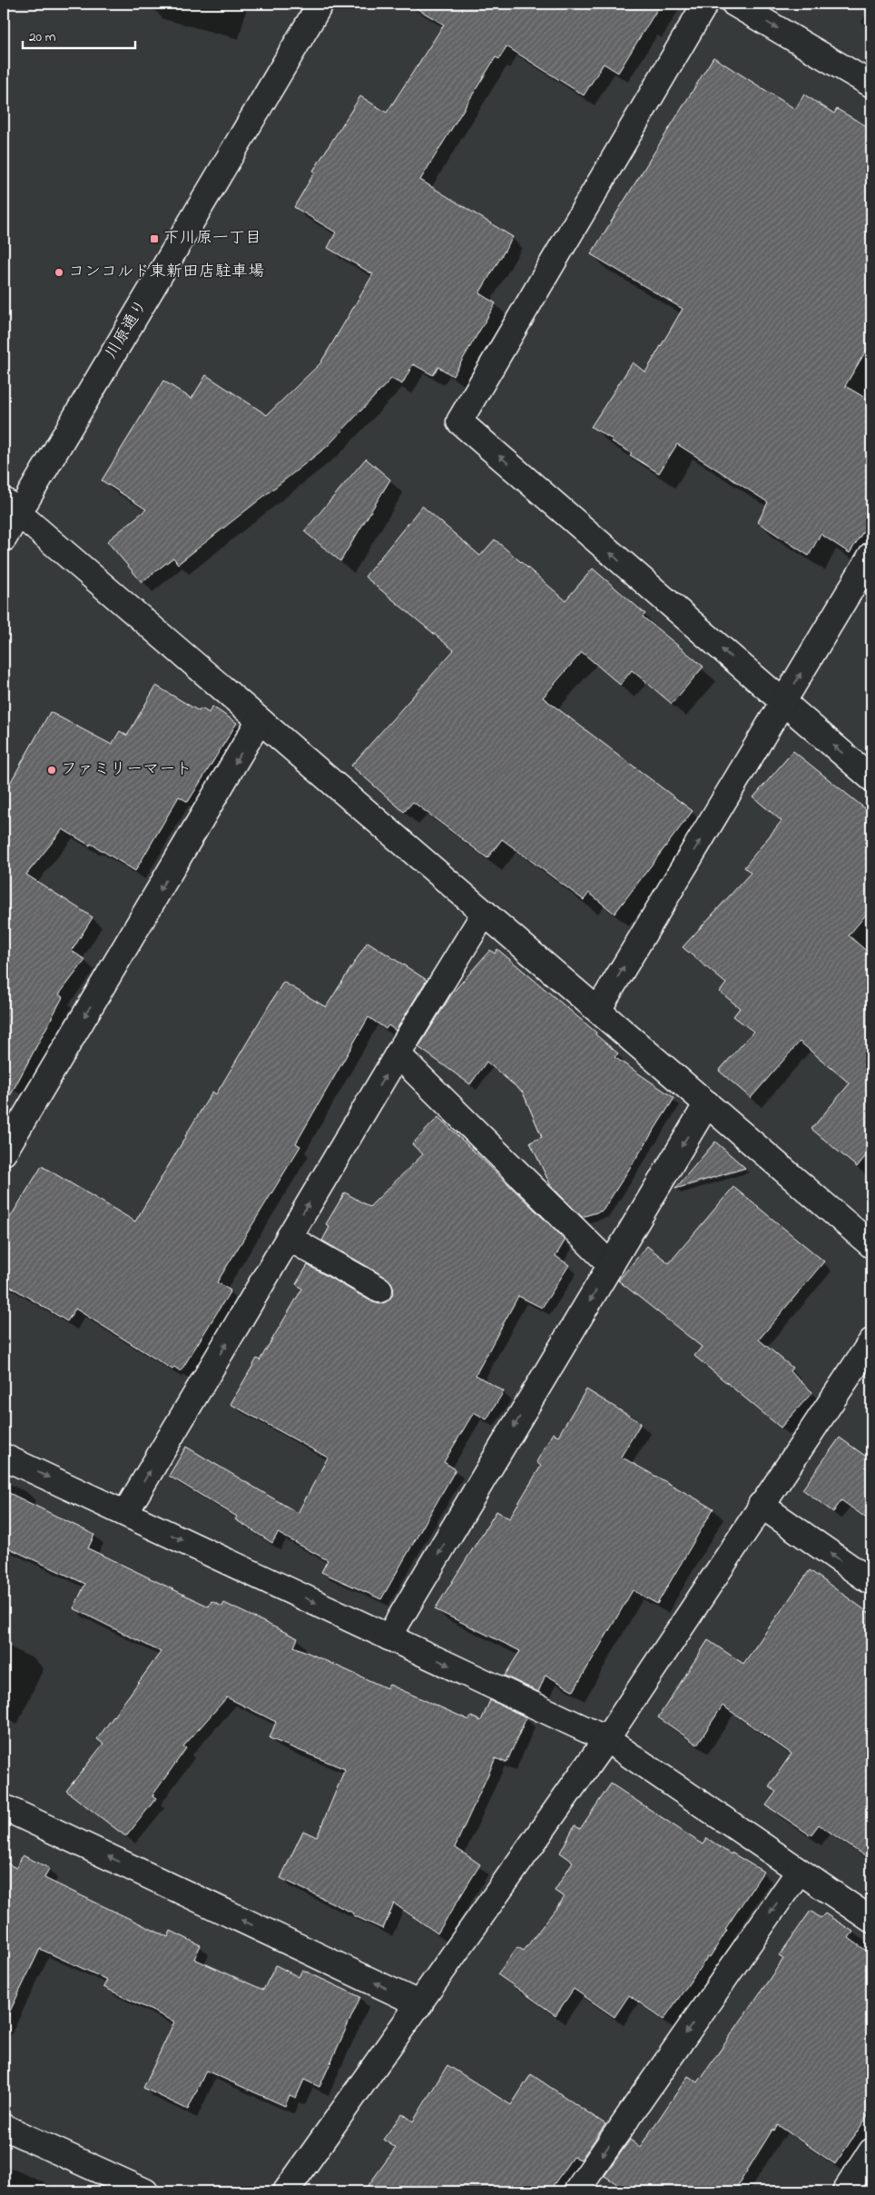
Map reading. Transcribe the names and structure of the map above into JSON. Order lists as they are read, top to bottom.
{
  "streets": {
    "street": ["川原通り"]
  },
  "places": {
    "transit": ["下川原一丁目"],
    "other": ["コンコルド東新田店駐車場", "ファミリーマート"]
  },
  "scale_bar": "20 m"
}
